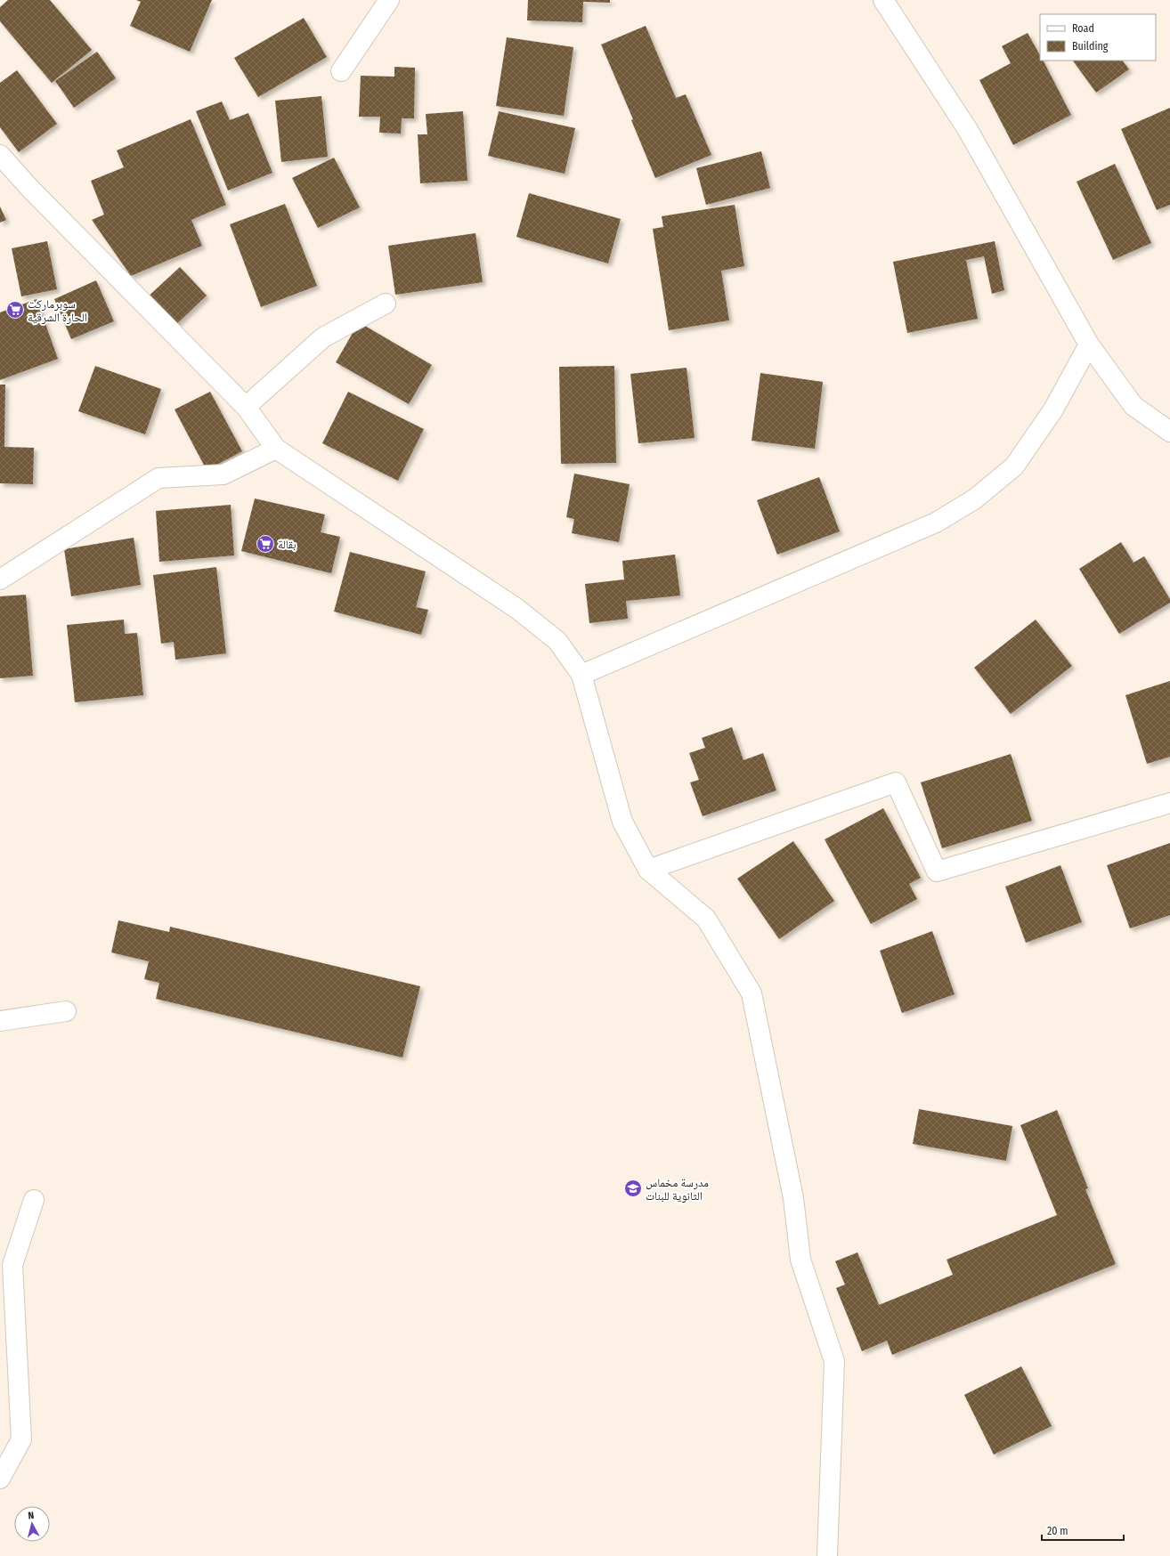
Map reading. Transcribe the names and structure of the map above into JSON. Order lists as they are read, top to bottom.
{
  "places": {
    "supermarket": ["سوبرماركت الحارة الشرقية", "بقالة"],
    "school or university": ["مدرسة مخماس الثانوية للبنات"]
  },
  "legend": ["Road", "Building"],
  "scale_bar": "20 m",
  "north": "top"
}
